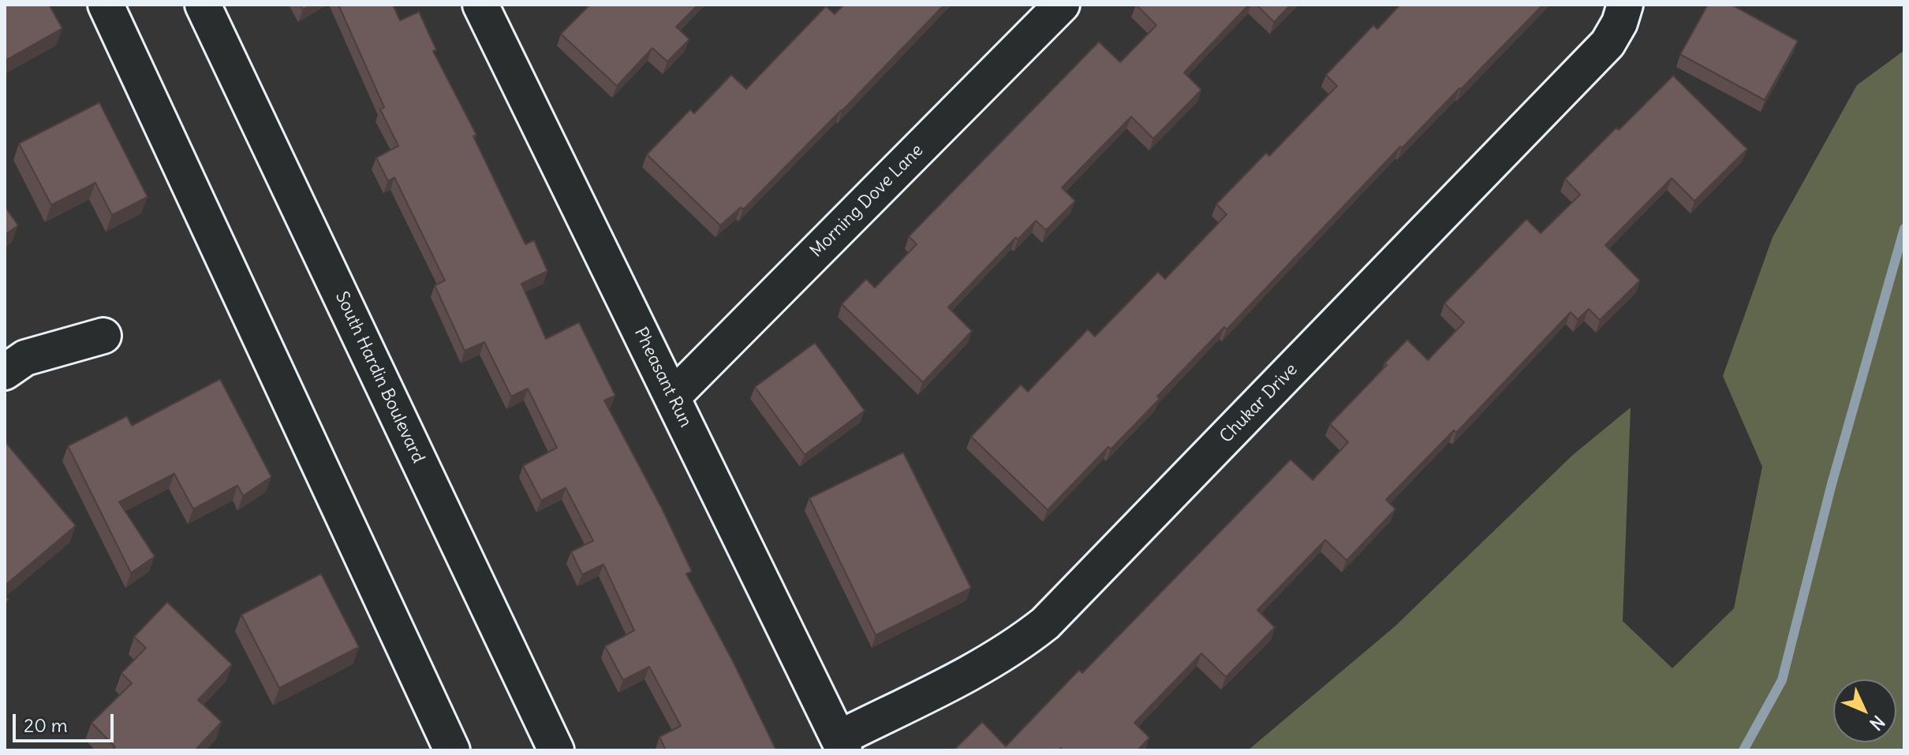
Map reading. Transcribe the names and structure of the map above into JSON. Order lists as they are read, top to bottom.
{
  "streets": {
    "street": [
      "Morning Dove Lane",
      "South Hardin Boulevard",
      "Pheasant Run",
      "Chukar Drive"
    ]
  },
  "crossings": [
    ["Morning Dove Lane", "Pheasant Run"],
    ["Pheasant Run", "Chukar Drive"]
  ],
  "scale_bar": "20 m",
  "north": "bottom right"
}
